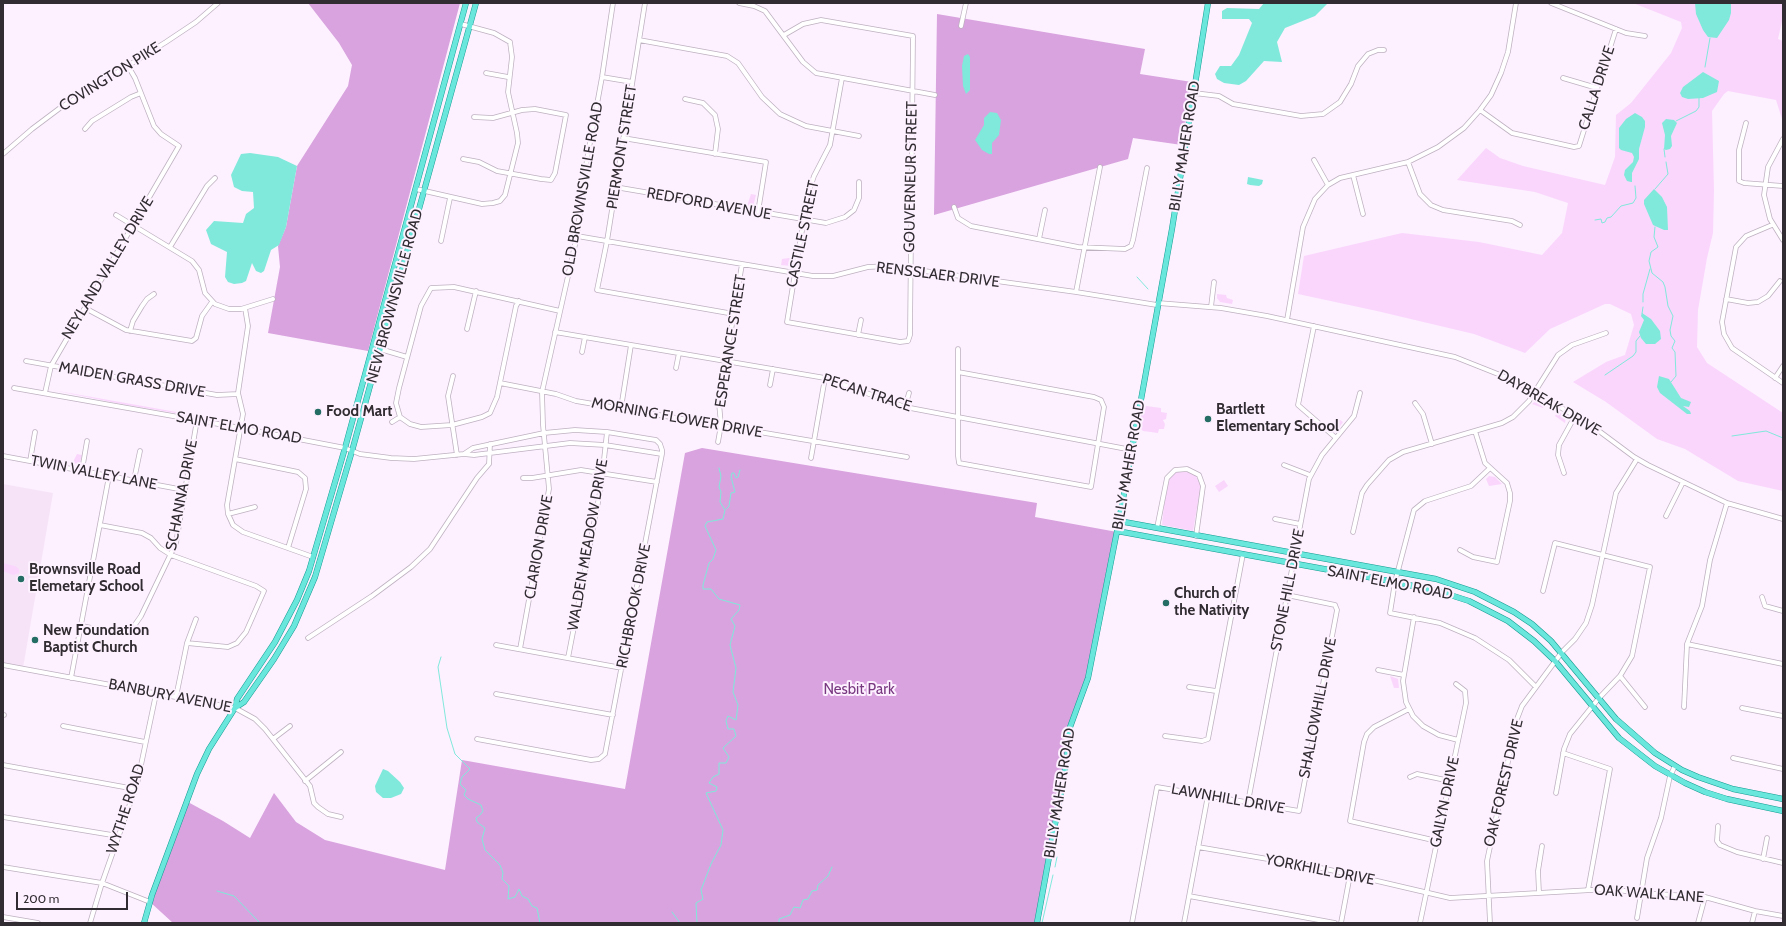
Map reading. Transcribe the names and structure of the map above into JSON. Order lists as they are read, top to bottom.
{
  "streets": {
    "main road": ["BILLY MAHER ROAD", "NEW BROWNSVILLE ROAD", "SAINT ELMO ROAD"],
    "street": [
      "COVINGTON PIKE",
      "CALLA DRIVE",
      "PIERMONT STREET",
      "GOUVERNEUR STREET",
      "OLD BROWNSVILLE ROAD",
      "REDFORD AVENUE",
      "CASTILE STREET",
      "NEYLAND VALLEY DRIVE",
      "RENSSLAER DRIVE",
      "ESPERANCE STREET",
      "MAIDEN GRASS DRIVE",
      "PECAN TRACE",
      "DAYBREAK DRIVE",
      "MORNING FLOWER DRIVE",
      "TWIN VALLEY LANE",
      "SCHANNA DRIVE",
      "WALDEN MEADOW DRIVE",
      "CLARION DRIVE",
      "STONE HILL DRIVE",
      "RICHBROOK DRIVE",
      "BANBURY AVENUE",
      "SHALLOWHILL DRIVE",
      "OAK FOREST DRIVE",
      "LAWNHILL DRIVE",
      "GAILYN DRIVE",
      "WYTHE ROAD",
      "YORKHILL DRIVE",
      "OAK WALK LANE"
    ]
  },
  "crossings": [
    ["BILLY MAHER ROAD", "RENSSLAER DRIVE"],
    ["BILLY MAHER ROAD", "PECAN TRACE"],
    ["BILLY MAHER ROAD", "DAYBREAK DRIVE"],
    ["BILLY MAHER ROAD", "SAINT ELMO ROAD"],
    ["PIERMONT STREET", "REDFORD AVENUE"],
    ["PIERMONT STREET", "RENSSLAER DRIVE"],
    ["PIERMONT STREET", "ESPERANCE STREET"],
    ["GOUVERNEUR STREET", "CASTILE STREET"],
    ["GOUVERNEUR STREET", "RENSSLAER DRIVE"],
    ["OLD BROWNSVILLE ROAD", "RENSSLAER DRIVE"],
    ["OLD BROWNSVILLE ROAD", "PECAN TRACE"],
    ["OLD BROWNSVILLE ROAD", "MORNING FLOWER DRIVE"],
    ["OLD BROWNSVILLE ROAD", "SAINT ELMO ROAD"],
    ["OLD BROWNSVILLE ROAD", "CLARION DRIVE"],
    ["REDFORD AVENUE", "CASTILE STREET"],
    ["CASTILE STREET", "RENSSLAER DRIVE"],
    ["NEYLAND VALLEY DRIVE", "MAIDEN GRASS DRIVE"],
    ["NEYLAND VALLEY DRIVE", "SAINT ELMO ROAD"],
    ["RENSSLAER DRIVE", "ESPERANCE STREET"],
    ["RENSSLAER DRIVE", "DAYBREAK DRIVE"],
    ["NEW BROWNSVILLE ROAD", "SAINT ELMO ROAD"],
    ["NEW BROWNSVILLE ROAD", "BANBURY AVENUE"],
    ["ESPERANCE STREET", "PECAN TRACE"],
    ["ESPERANCE STREET", "MORNING FLOWER DRIVE"],
    ["DAYBREAK DRIVE", "OAK FOREST DRIVE"],
    ["SAINT ELMO ROAD", "SCHANNA DRIVE"],
    ["SAINT ELMO ROAD", "WALDEN MEADOW DRIVE"],
    ["SAINT ELMO ROAD", "CLARION DRIVE"],
    ["SAINT ELMO ROAD", "STONE HILL DRIVE"],
    ["SAINT ELMO ROAD", "RICHBROOK DRIVE"],
    ["SAINT ELMO ROAD", "OAK FOREST DRIVE"],
    ["TWIN VALLEY LANE", "SCHANNA DRIVE"],
    ["STONE HILL DRIVE", "SHALLOWHILL DRIVE"],
    ["STONE HILL DRIVE", "LAWNHILL DRIVE"],
    ["BANBURY AVENUE", "WYTHE ROAD"],
    ["SHALLOWHILL DRIVE", "LAWNHILL DRIVE"],
    ["OAK FOREST DRIVE", "OAK WALK LANE"],
    ["GAILYN DRIVE", "YORKHILL DRIVE"],
    ["YORKHILL DRIVE", "OAK WALK LANE"]
  ],
  "parks": ["Nesbit Park"],
  "places": [
    "Food Mart",
    "Bartlett Elementary School",
    "Brownsville Road Elemetary School",
    "Church of the Nativity",
    "New Foundation Baptist Church"
  ],
  "scale_bar": "200 m"
}
